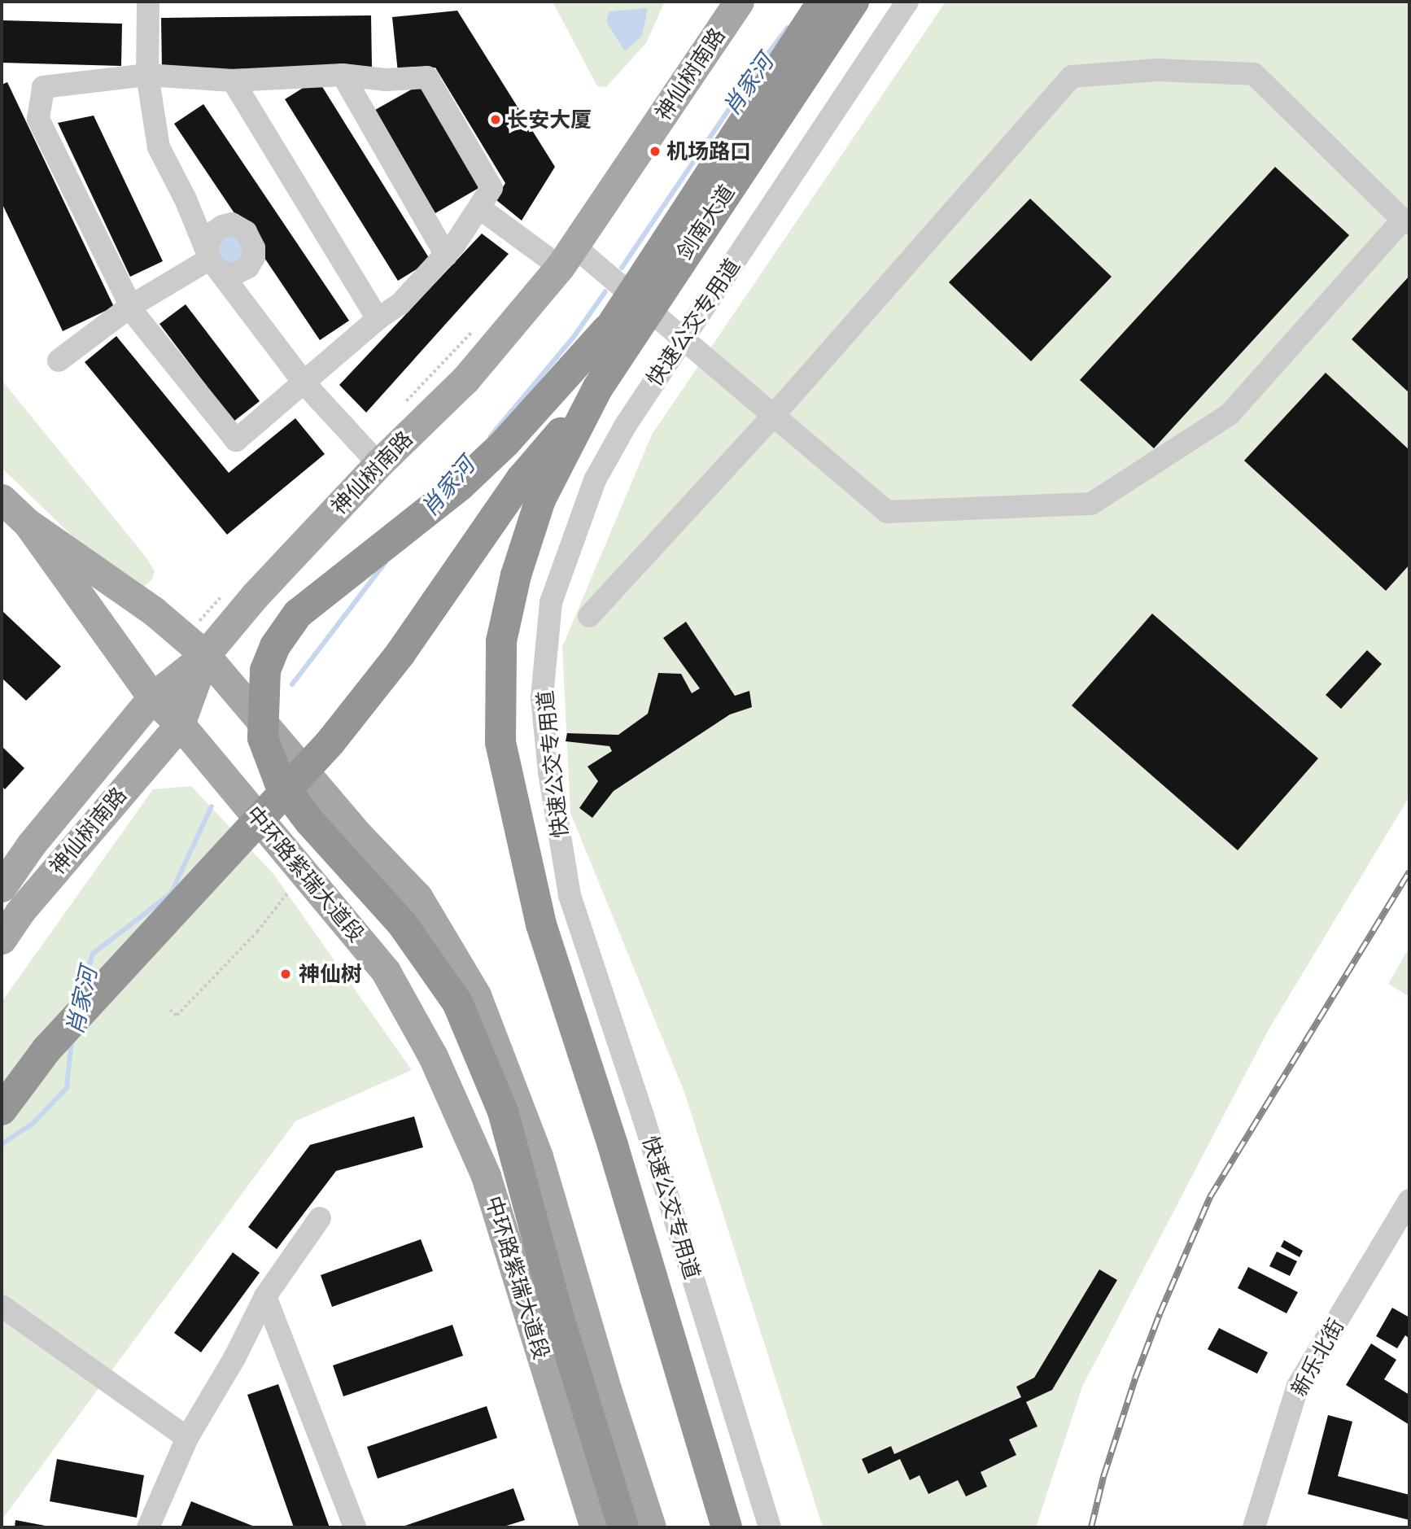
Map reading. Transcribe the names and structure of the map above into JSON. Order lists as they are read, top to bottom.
{
  "streets": {
    "highway": ["剑南大道"],
    "main road": ["神仙树南路", "中环路紫瑞大道段"],
    "street": ["快速公交专用道", "新乐北街"]
  },
  "crossings": [
    ["神仙树南路", "中环路紫瑞大道段"]
  ],
  "water": ["肖家河"],
  "places": ["长安大厦", "机场路口", "神仙树"]
}
